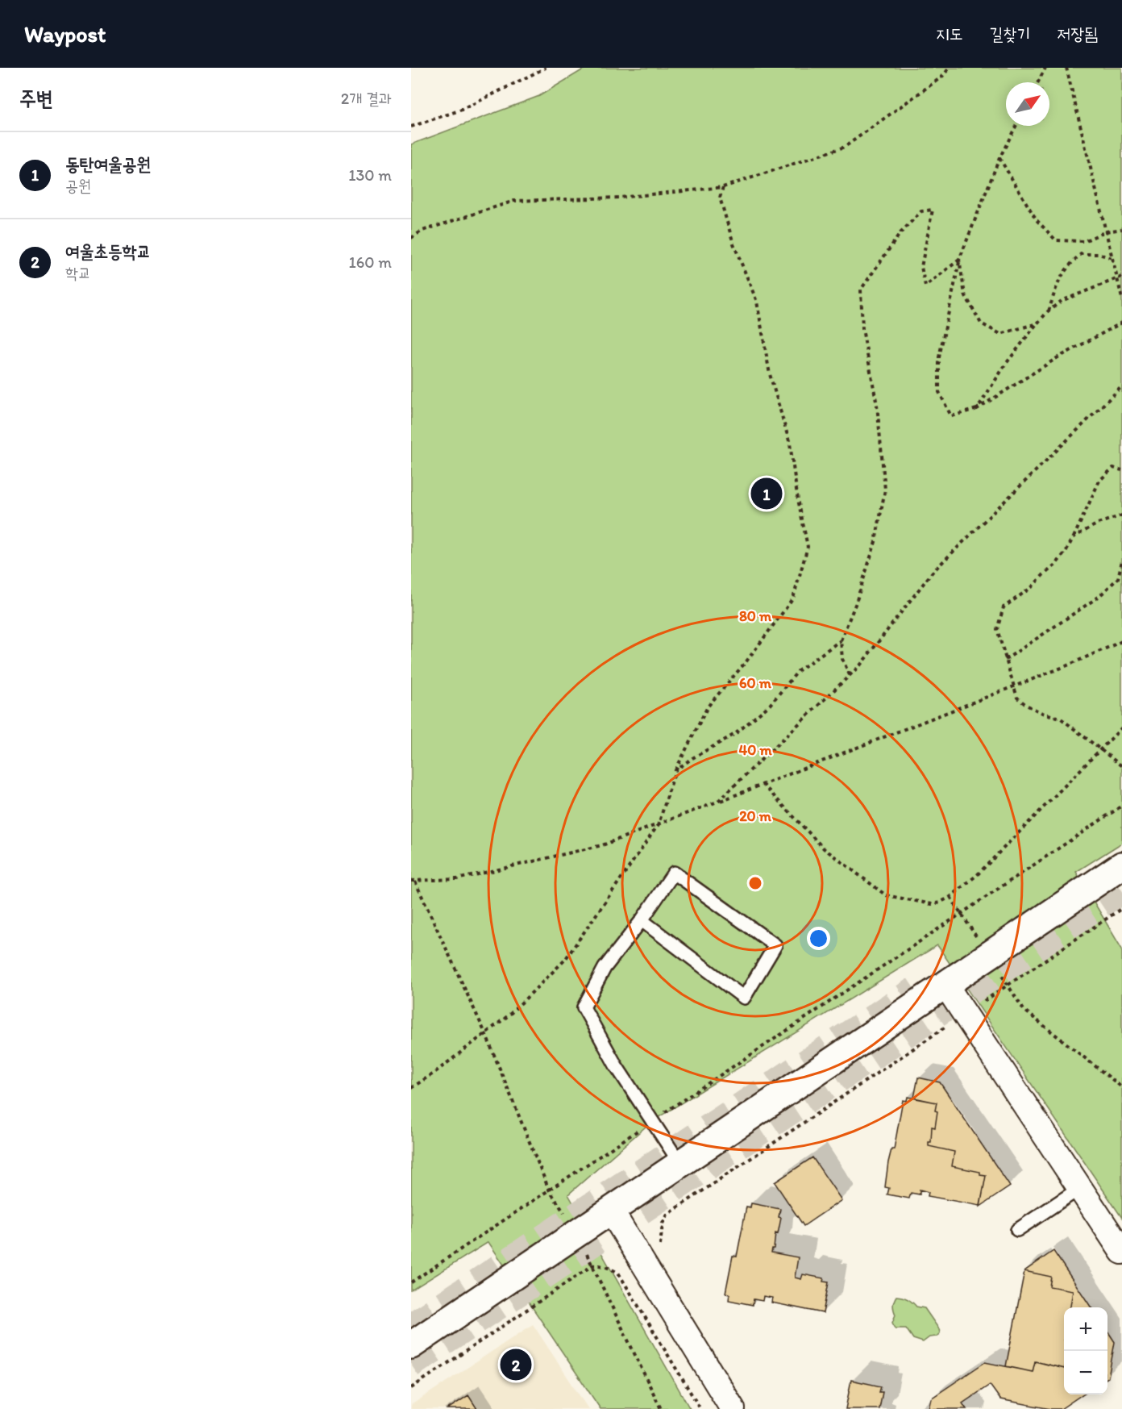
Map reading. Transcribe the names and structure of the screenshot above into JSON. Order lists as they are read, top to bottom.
{
  "north": "top right",
  "page": {
    "header": "Waypost",
    "nav": ["지도", "길찾기", "저장됨"],
    "heading": ["주변", "2개 결과"],
    "list": [
      {
        "mark": "1",
        "name": "동탄여울공원",
        "note": "공원",
        "value": "130 m"
      },
      {
        "mark": "2",
        "name": "여울초등학교",
        "note": "학교",
        "value": "160 m"
      }
    ],
    "pins": ["1", "2"],
    "map_buttons": ["+", "−"]
  },
  "rings": [
    "80 m",
    "60 m",
    "40 m",
    "20 m"
  ]
}
